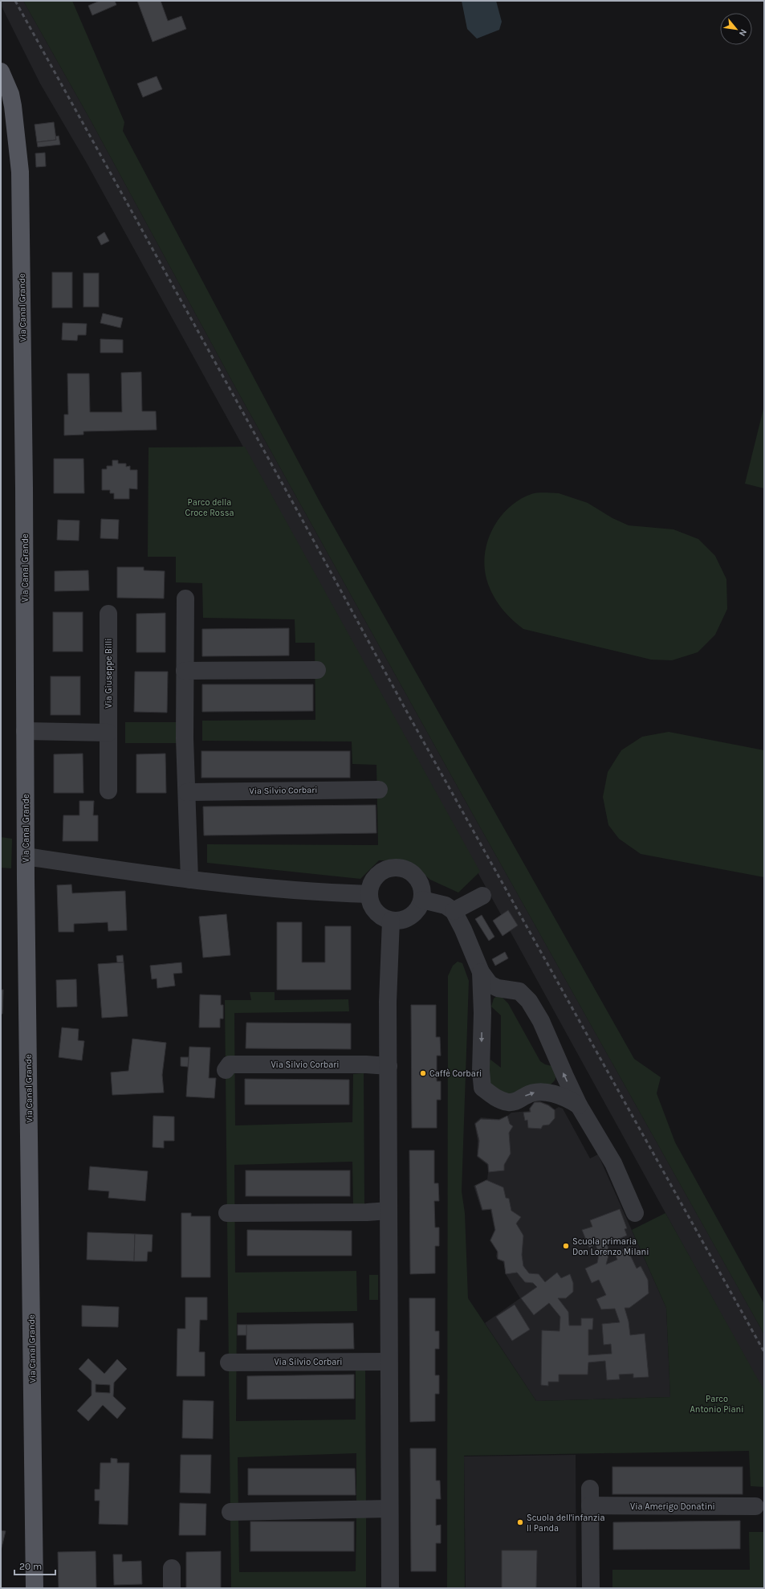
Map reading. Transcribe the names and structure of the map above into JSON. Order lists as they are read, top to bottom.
{
  "streets": {
    "main road": ["Via Canal Grande"],
    "street": ["Via Giuseppe Billi", "Via Silvio Corbari", "Via Amerigo Donatini"]
  },
  "parks": ["Parco della Croce Rossa", "Parco Antonio Piani"],
  "places": ["Caffè Corbari", "Scuola primaria Don Lorenzo Milani", "Scuola dell'infanzia Il Panda"],
  "scale_bar": "20 m",
  "north": "bottom right"
}
